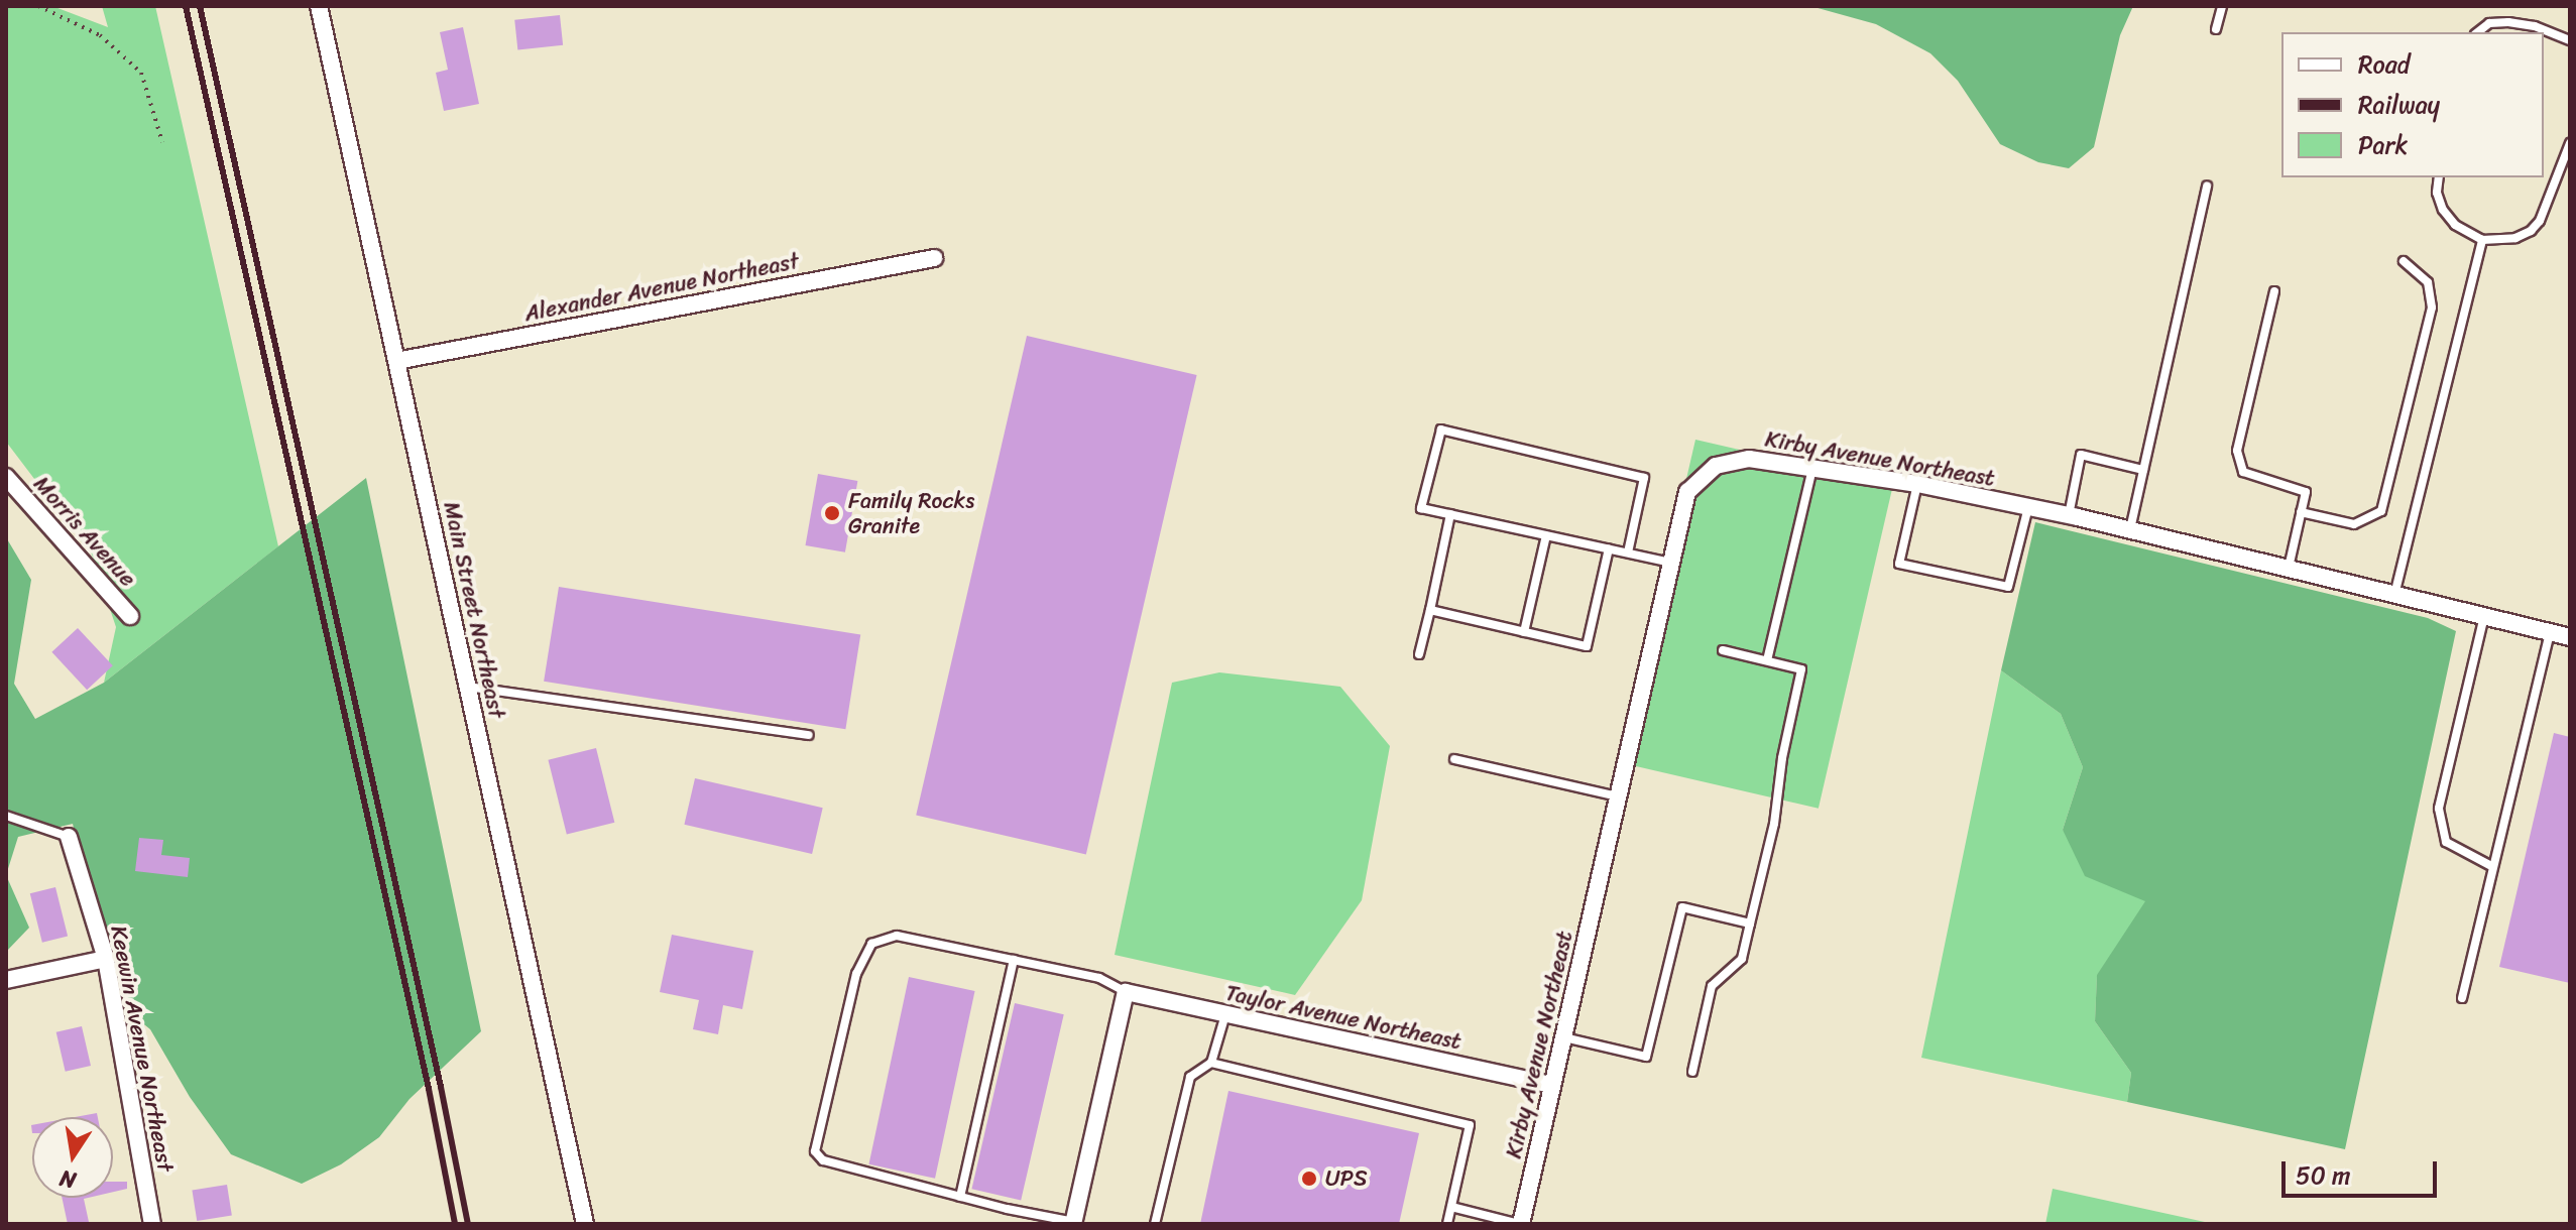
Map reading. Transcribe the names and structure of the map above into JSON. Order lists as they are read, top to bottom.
{
  "streets": {
    "street": [
      "Alexander Avenue Northeast",
      "Kirby Avenue Northeast",
      "Morris Avenue",
      "Main Street Northeast",
      "Taylor Avenue Northeast",
      "Keewin Avenue Northeast"
    ]
  },
  "crossings": [
    ["Alexander Avenue Northeast", "Main Street Northeast"],
    ["Kirby Avenue Northeast", "Taylor Avenue Northeast"]
  ],
  "places": ["Family Rocks Granite", "UPS"],
  "legend": ["Road", "Railway", "Park"],
  "scale_bar": "50 m",
  "north": "bottom"
}
